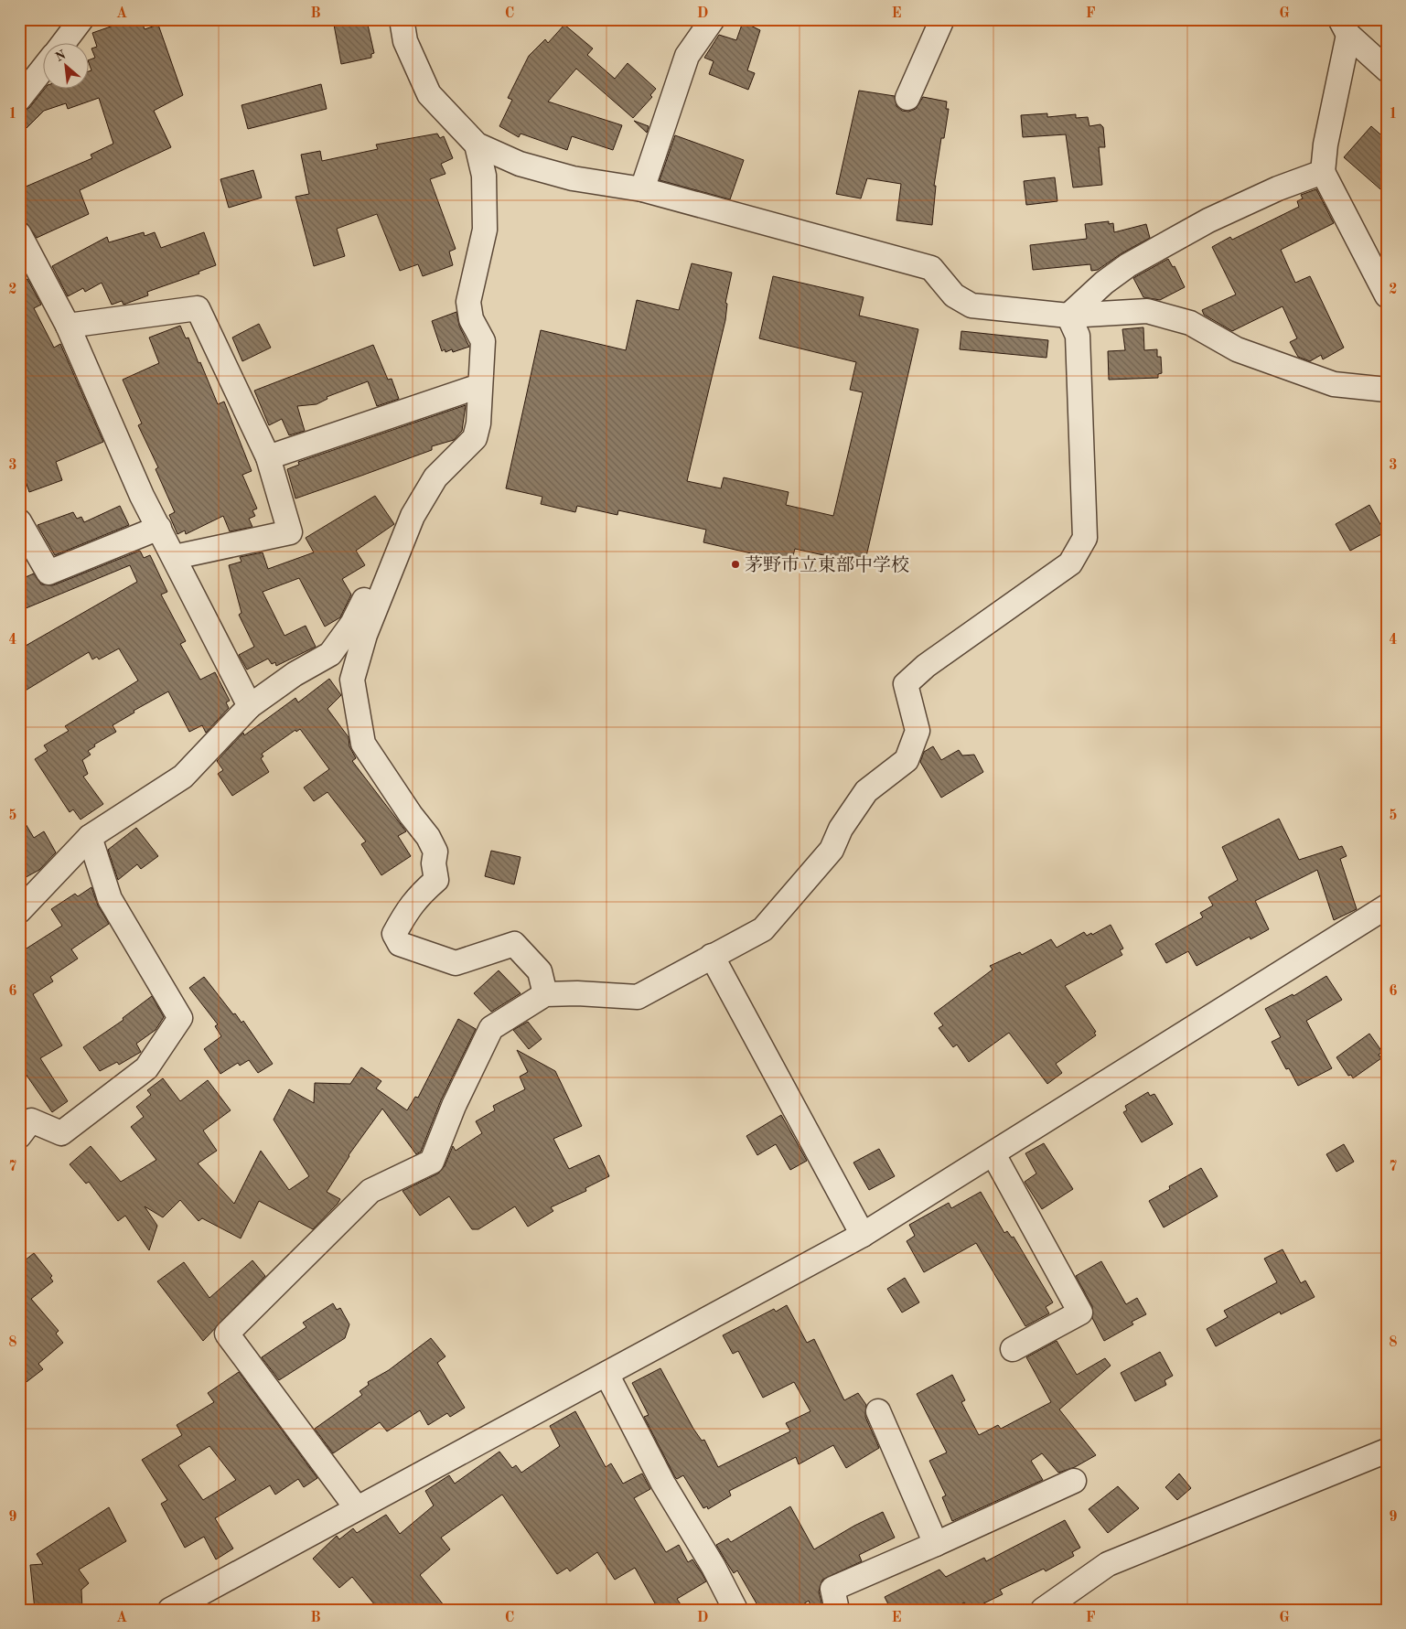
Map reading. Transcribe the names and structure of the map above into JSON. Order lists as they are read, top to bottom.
{
  "places": ["茅野市立東部中学校"],
  "north": "top left",
  "grid": {
    "columns": [
      "A",
      "B",
      "C",
      "D",
      "E",
      "F",
      "G"
    ],
    "rows": [
      "1",
      "2",
      "3",
      "4",
      "5",
      "6",
      "7",
      "8",
      "9"
    ]
  }
}
